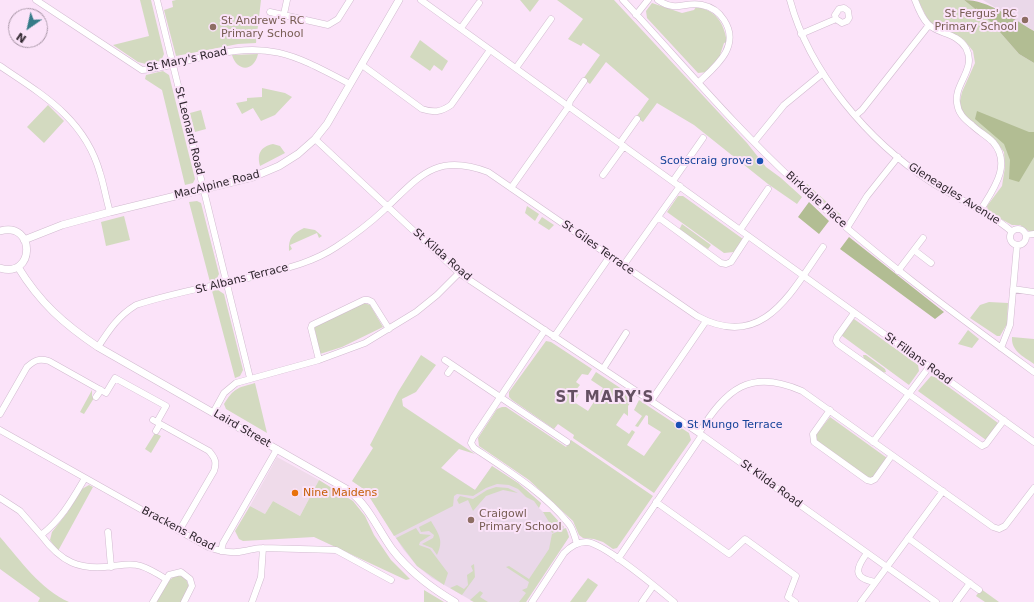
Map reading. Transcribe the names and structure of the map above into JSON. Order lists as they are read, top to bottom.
{
  "streets": {
    "street": [
      "St Mary's Road",
      "St Leonard Road",
      "MacAlpine Road",
      "Gleneagles Avenue",
      "Birkdale Place",
      "St Giles Terrace",
      "St Kilda Road",
      "St Albans Terrace",
      "St Fillans Road",
      "Laird Street",
      "Brackens Road"
    ]
  },
  "crossings": [
    ["St Mary's Road", "St Leonard Road"],
    ["St Mary's Road", "MacAlpine Road"],
    ["St Leonard Road", "MacAlpine Road"],
    ["St Leonard Road", "St Albans Terrace"],
    ["MacAlpine Road", "St Kilda Road"],
    ["St Giles Terrace", "St Kilda Road"],
    ["St Giles Terrace", "St Albans Terrace"],
    ["St Giles Terrace", "St Fillans Road"],
    ["St Kilda Road", "St Albans Terrace"],
    ["St Albans Terrace", "Laird Street"]
  ],
  "districts": ["ST MARY'S"],
  "places": [
    "St Fergus' RC Primary School",
    "St Andrew's RC Primary School",
    "Scotscraig grove",
    "St Mungo Terrace",
    "Nine Maidens",
    "Craigowl Primary School"
  ],
  "north": "bottom left"
}
